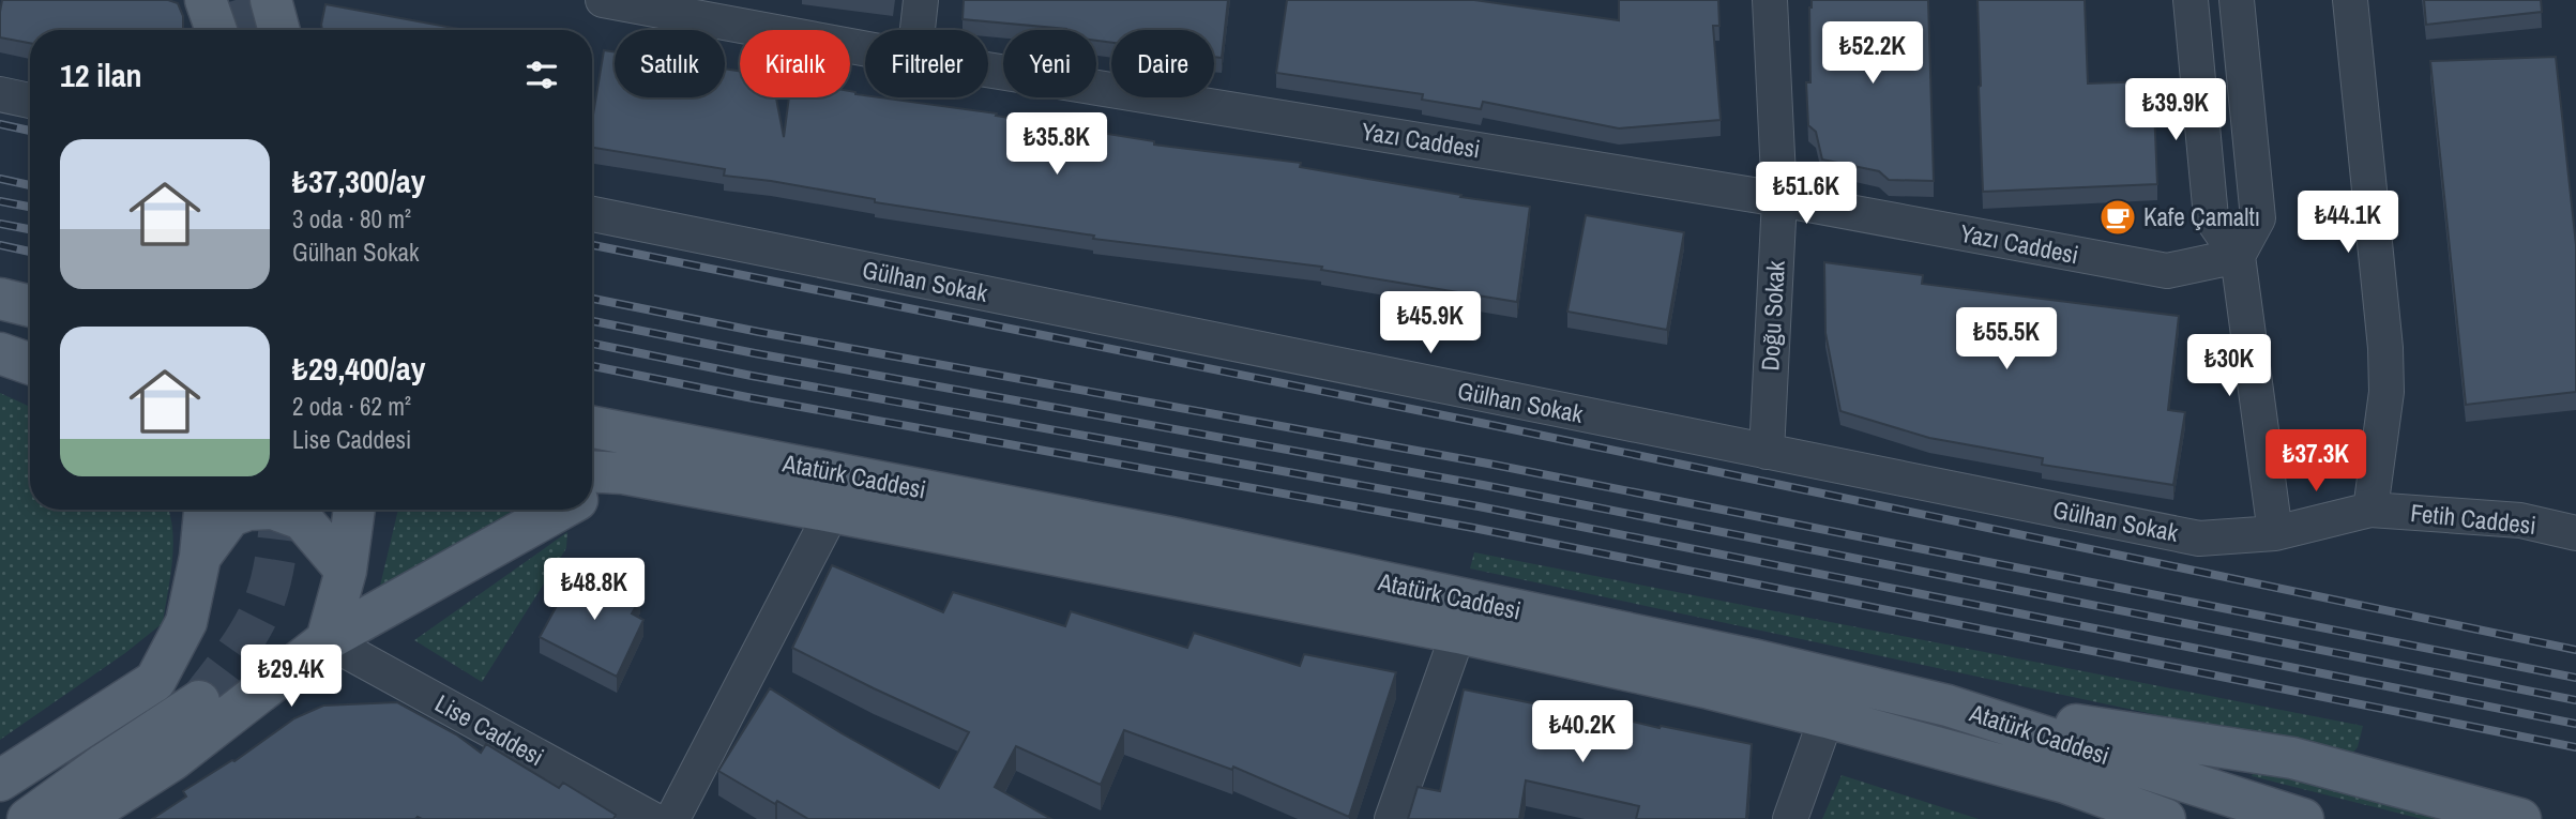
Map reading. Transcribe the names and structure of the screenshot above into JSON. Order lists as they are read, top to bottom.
{
  "streets": {
    "main road": ["Atatürk Caddesi"],
    "street": [
      "Yazı Caddesi",
      "Gülhan Sokak",
      "Doğu Sokak",
      "Fetih Caddesi",
      "Lise Caddesi"
    ]
  },
  "crossings": [
    ["Yazı Caddesi", "Doğu Sokak"],
    ["Gülhan Sokak", "Doğu Sokak"],
    ["Gülhan Sokak", "Fetih Caddesi"]
  ],
  "places": {
    "cafe": ["Kafe Çamaltı"]
  },
  "page": {
    "price": [
      "₺52.2K",
      "₺39.9K",
      "₺35.8K",
      "₺51.6K",
      "₺44.1K",
      "₺45.9K",
      "₺55.5K",
      "₺30K",
      "₺37.3K",
      "₺48.8K",
      "₺29.4K",
      "₺40.2K"
    ],
    "chip": [
      "Satılık",
      "Kiralık",
      "Filtreler",
      "Yeni",
      "Daire"
    ],
    "heading": "12 ilan",
    "list": [
      {
        "name": "₺37,300/ay",
        "note": "3 oda · 80 m² · Gülhan Sokak"
      },
      {
        "name": "₺29,400/ay",
        "note": "2 oda · 62 m² · Lise Caddesi"
      }
    ]
  }
}
